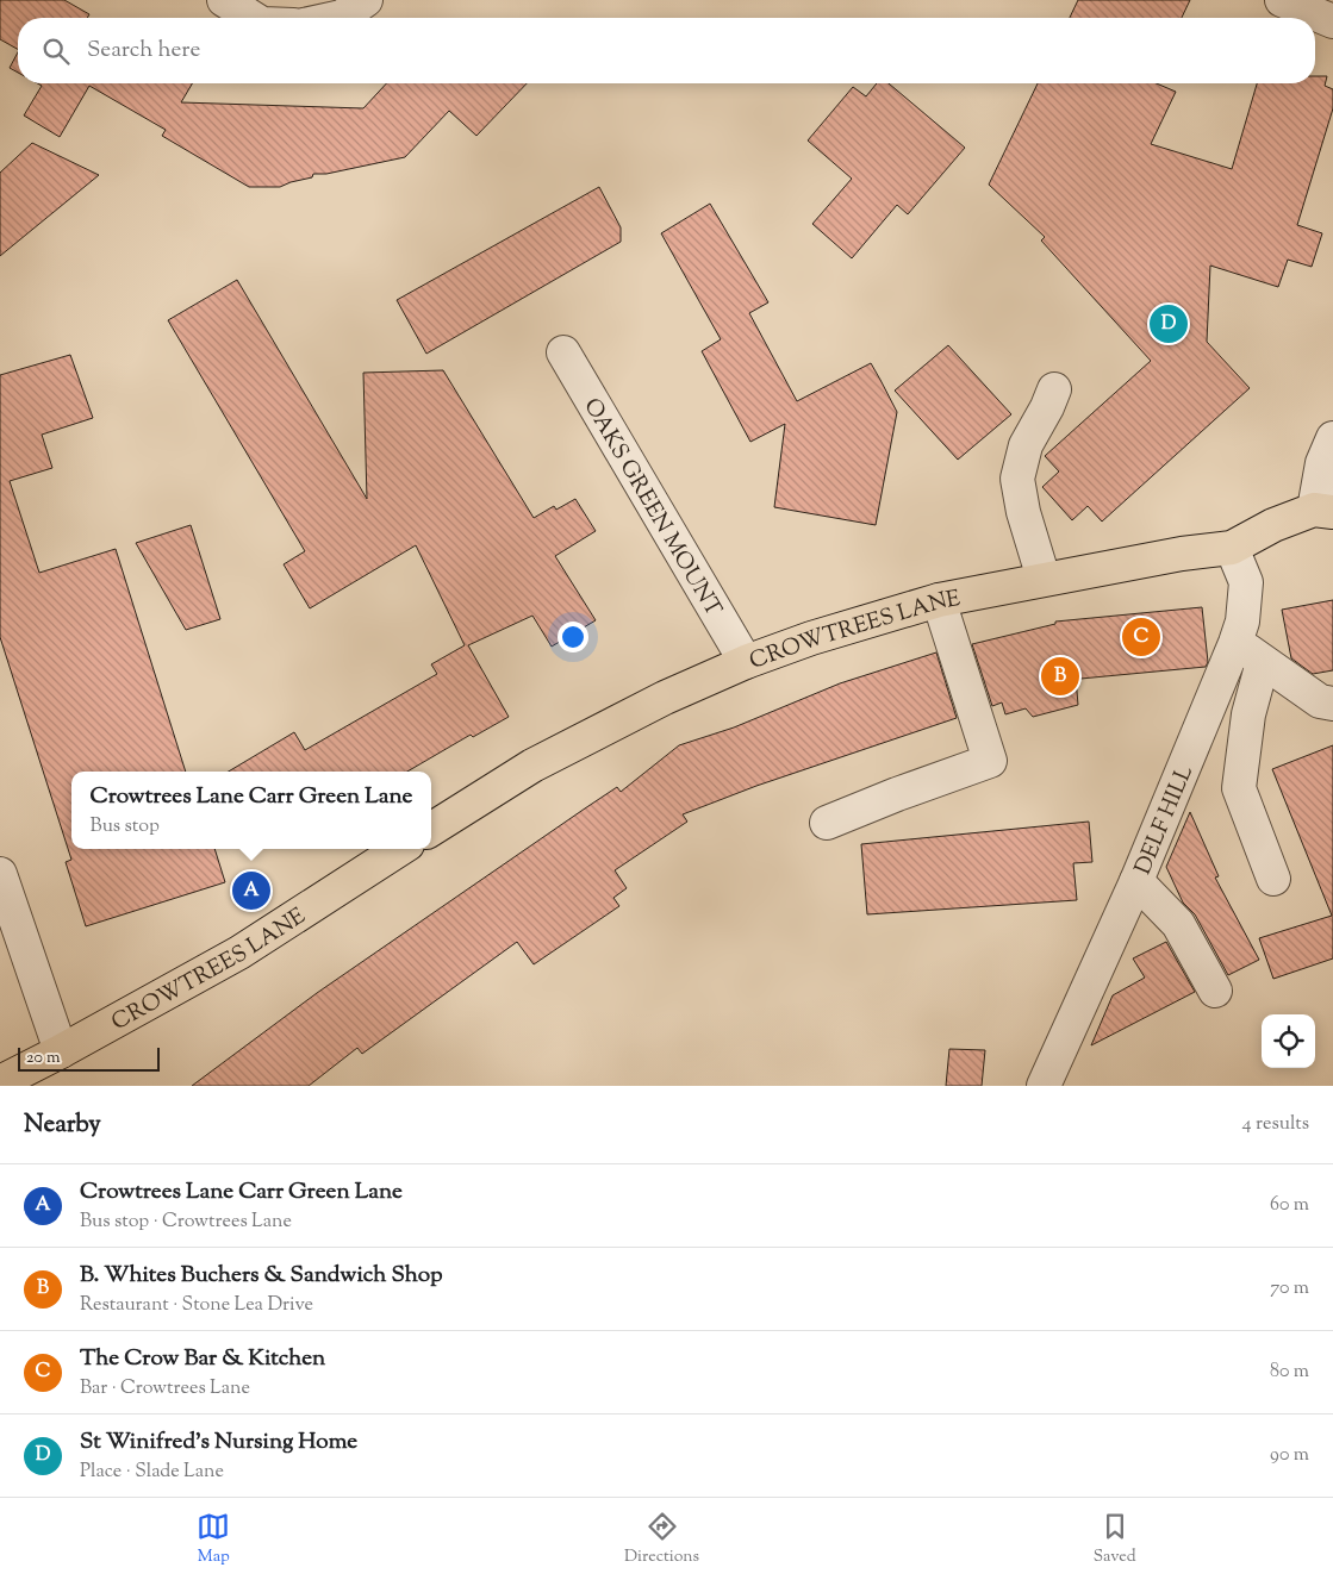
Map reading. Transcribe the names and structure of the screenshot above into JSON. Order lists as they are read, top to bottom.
{
  "streets": {
    "main road": ["CROWTREES LANE"],
    "street": ["OAKS GREEN MOUNT", "DELF HILL"]
  },
  "crossings": [
    ["OAKS GREEN MOUNT", "CROWTREES LANE"],
    ["CROWTREES LANE", "DELF HILL"]
  ],
  "scale_bar": "20 m",
  "page": {
    "search": "Search here",
    "pins": [
      "D",
      "C",
      "B",
      "A"
    ],
    "popup": ["Crowtrees Lane Carr Green Lane", "Bus stop"],
    "scale": "20 m",
    "heading": ["Nearby", "4 results"],
    "list": [
      {
        "mark": "A",
        "name": "Crowtrees Lane Carr Green Lane",
        "note": "Bus stop · Crowtrees Lane",
        "value": "60 m"
      },
      {
        "mark": "B",
        "name": "B. Whites Buchers & Sandwich Shop",
        "note": "Restaurant · Stone Lea Drive",
        "value": "70 m"
      },
      {
        "mark": "C",
        "name": "The Crow Bar & Kitchen",
        "note": "Bar · Crowtrees Lane",
        "value": "80 m"
      },
      {
        "mark": "D",
        "name": "St Winifred's Nursing Home",
        "note": "Place · Slade Lane",
        "value": "90 m"
      }
    ],
    "nav": ["Map", "Directions", "Saved"]
  }
}
